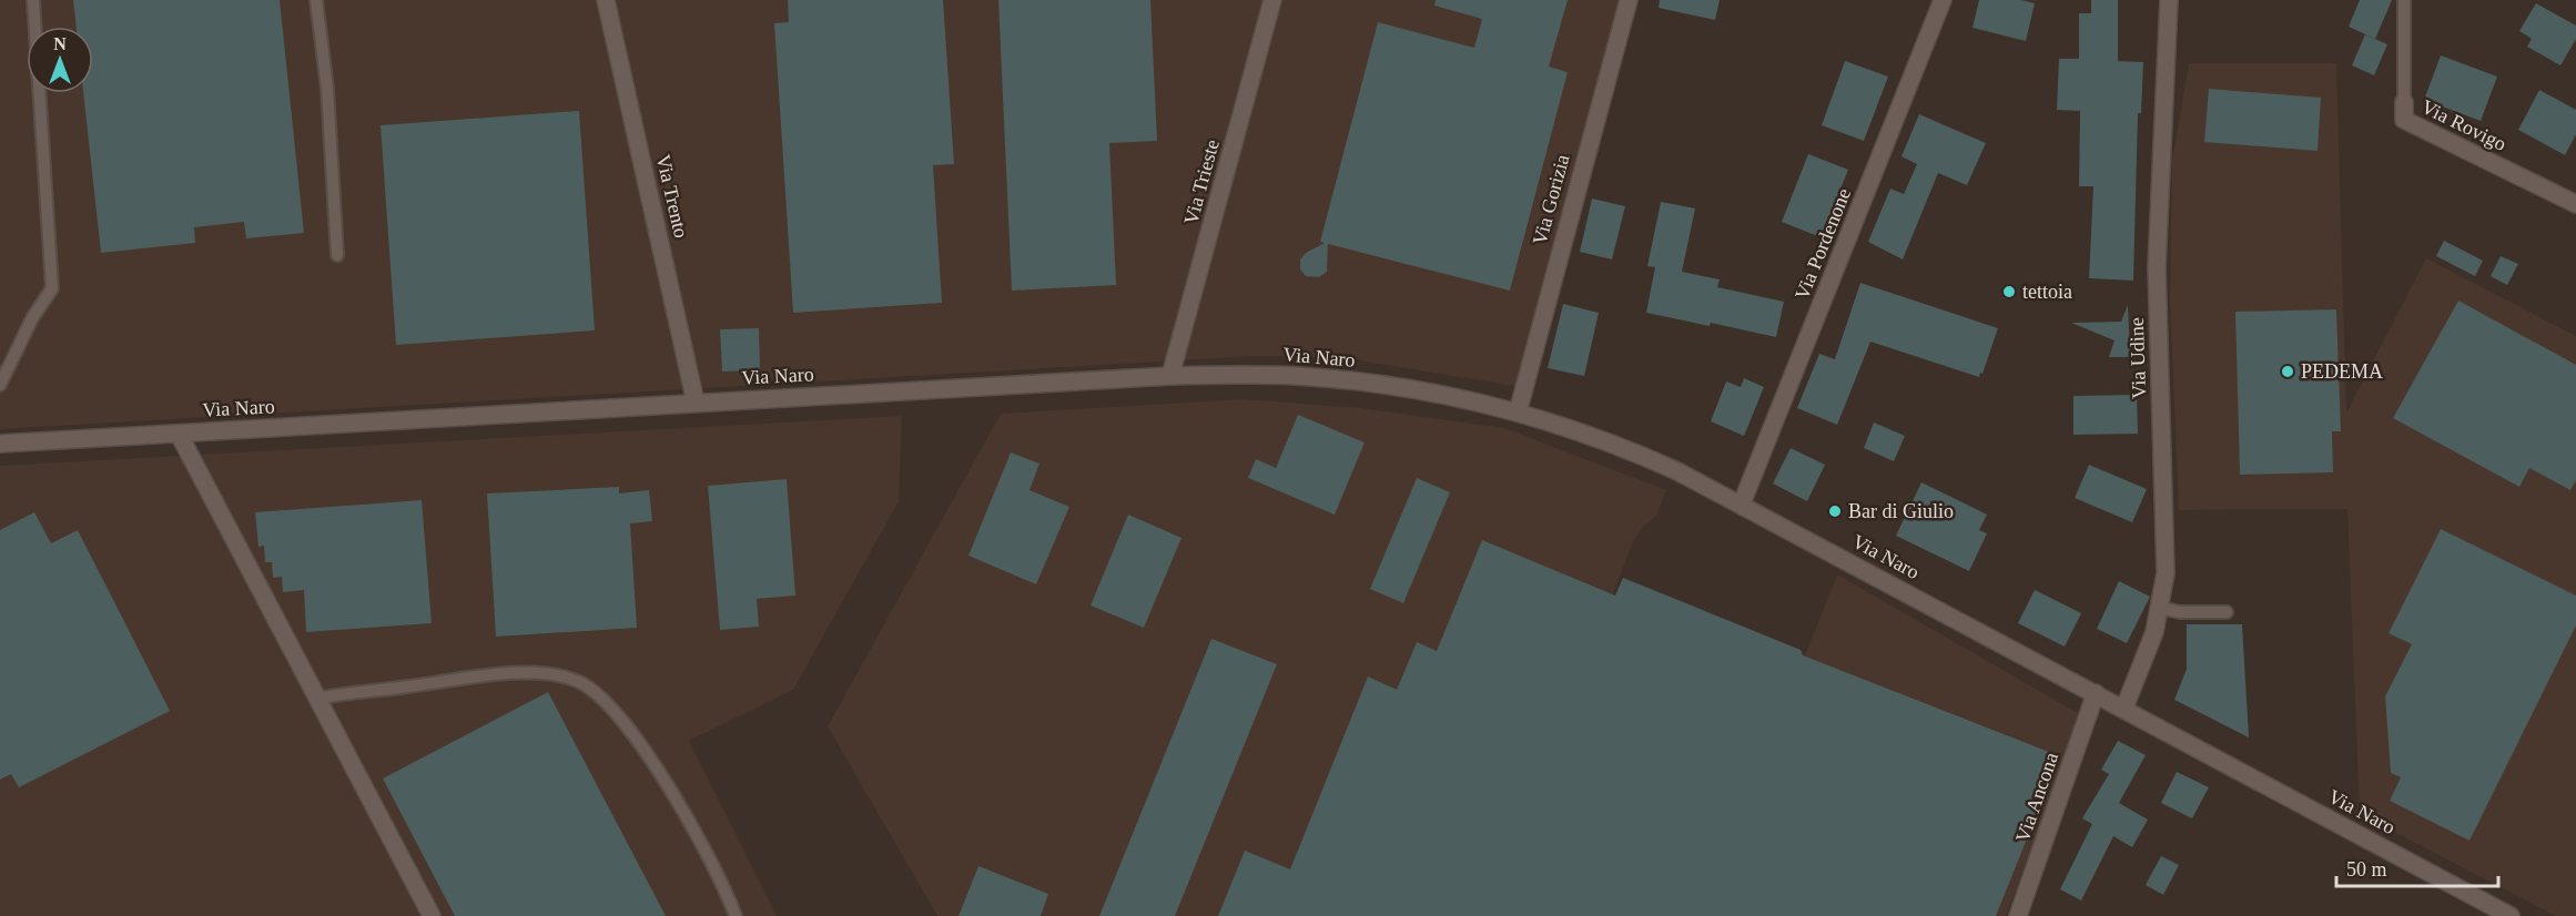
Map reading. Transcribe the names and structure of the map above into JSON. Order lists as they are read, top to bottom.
{
  "streets": {
    "street": [
      "Via Rovigo",
      "Via Trieste",
      "Via Trento",
      "Via Gorizia",
      "Via Pordenone",
      "Via Naro",
      "Via Udine",
      "Via Ancona"
    ]
  },
  "crossings": [
    ["Via Trieste", "Via Naro"],
    ["Via Trento", "Via Naro"],
    ["Via Gorizia", "Via Naro"],
    ["Via Pordenone", "Via Naro"],
    ["Via Naro", "Via Udine"],
    ["Via Naro", "Via Ancona"]
  ],
  "places": ["tettoia", "PEDEMA", "Bar di Giulio"],
  "scale_bar": "50 m",
  "north": "top"
}
